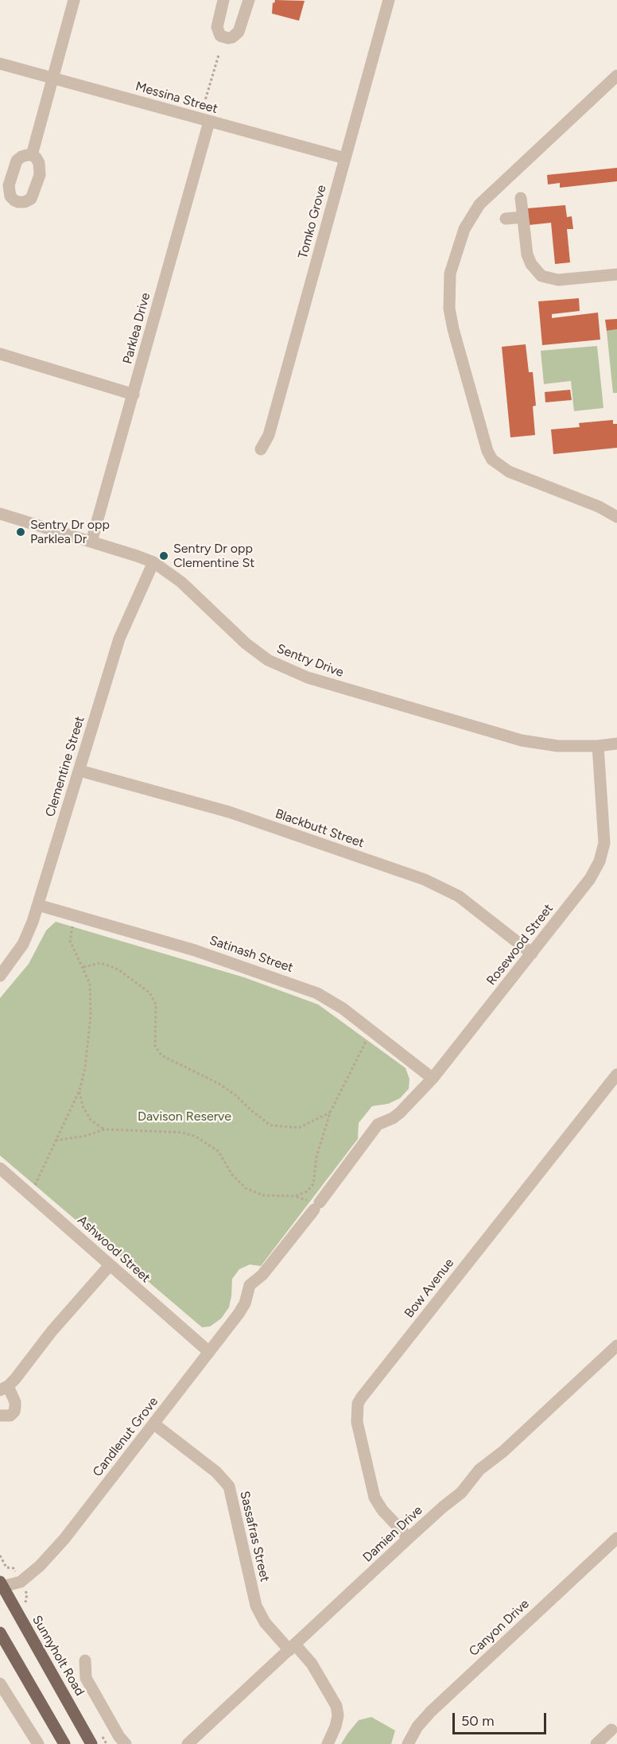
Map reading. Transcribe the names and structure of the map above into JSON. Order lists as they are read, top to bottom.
{
  "streets": {
    "main road": ["Sunnyholt Road"],
    "street": [
      "Messina Street",
      "Tomko Grove",
      "Parklea Drive",
      "Sentry Drive",
      "Clementine Street",
      "Blackbutt Street",
      "Rosewood Street",
      "Satinash Street",
      "Ashwood Street",
      "Bow Avenue",
      "Candlenut Grove",
      "Damien Drive",
      "Sassafras Street",
      "Canyon Drive"
    ]
  },
  "crossings": [
    ["Messina Street", "Tomko Grove"],
    ["Messina Street", "Parklea Drive"],
    ["Parklea Drive", "Sentry Drive"],
    ["Sentry Drive", "Clementine Street"],
    ["Sentry Drive", "Rosewood Street"],
    ["Clementine Street", "Blackbutt Street"],
    ["Clementine Street", "Satinash Street"],
    ["Blackbutt Street", "Rosewood Street"],
    ["Rosewood Street", "Satinash Street"],
    ["Rosewood Street", "Candlenut Grove"],
    ["Ashwood Street", "Candlenut Grove"],
    ["Bow Avenue", "Damien Drive"],
    ["Candlenut Grove", "Sassafras Street"],
    ["Candlenut Grove", "Sunnyholt Road"],
    ["Damien Drive", "Sassafras Street"]
  ],
  "parks": ["Davison Reserve"],
  "places": ["Sentry Dr opp Parklea Dr", "Sentry Dr opp Clementine St"],
  "scale_bar": "50 m"
}
